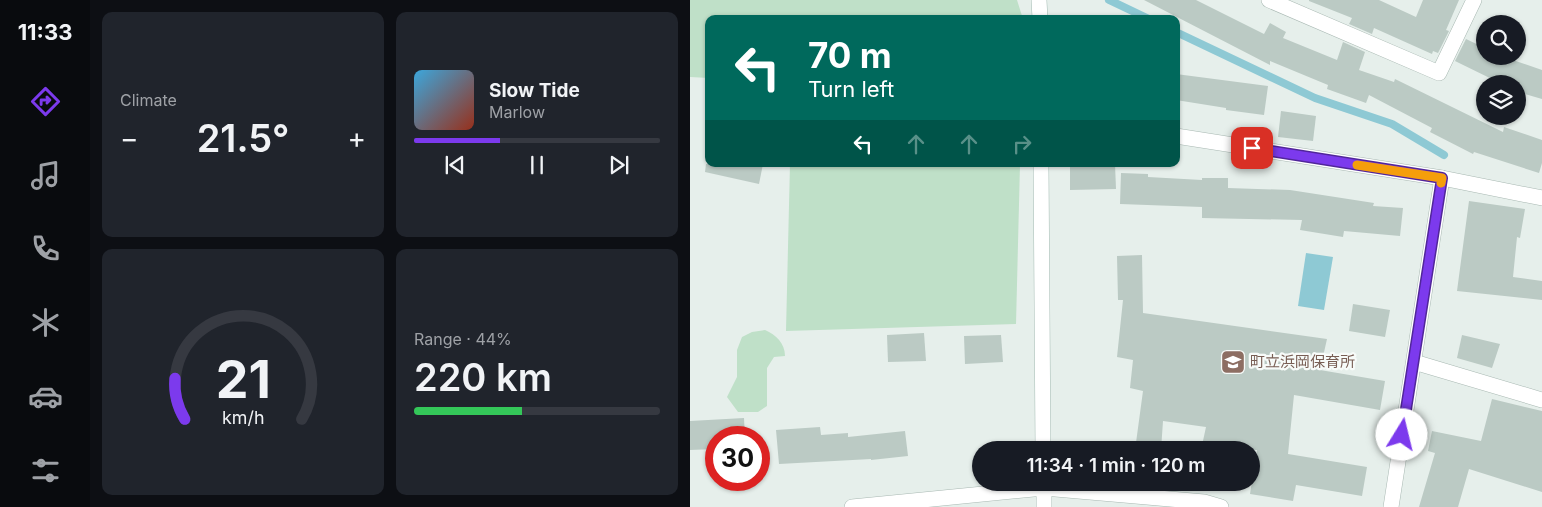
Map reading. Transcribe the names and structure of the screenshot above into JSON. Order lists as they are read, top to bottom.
{
  "places": {
    "school or university": ["町立浜岡保育所"]
  },
  "page": {
    "tabs": "11:33",
    "tile": [
      "Climate",
      ["Range · 44%", "220 km"]
    ],
    "turn": ["70 m", "Turn left"],
    "song": ["Slow Tide", "Marlow"],
    "heat": ["−", "21.5°", "+"],
    "limit": "30",
    "trip": "11:34 · 1 min · 120 m",
    "gauge": ["21", "km/h"]
  }
}
